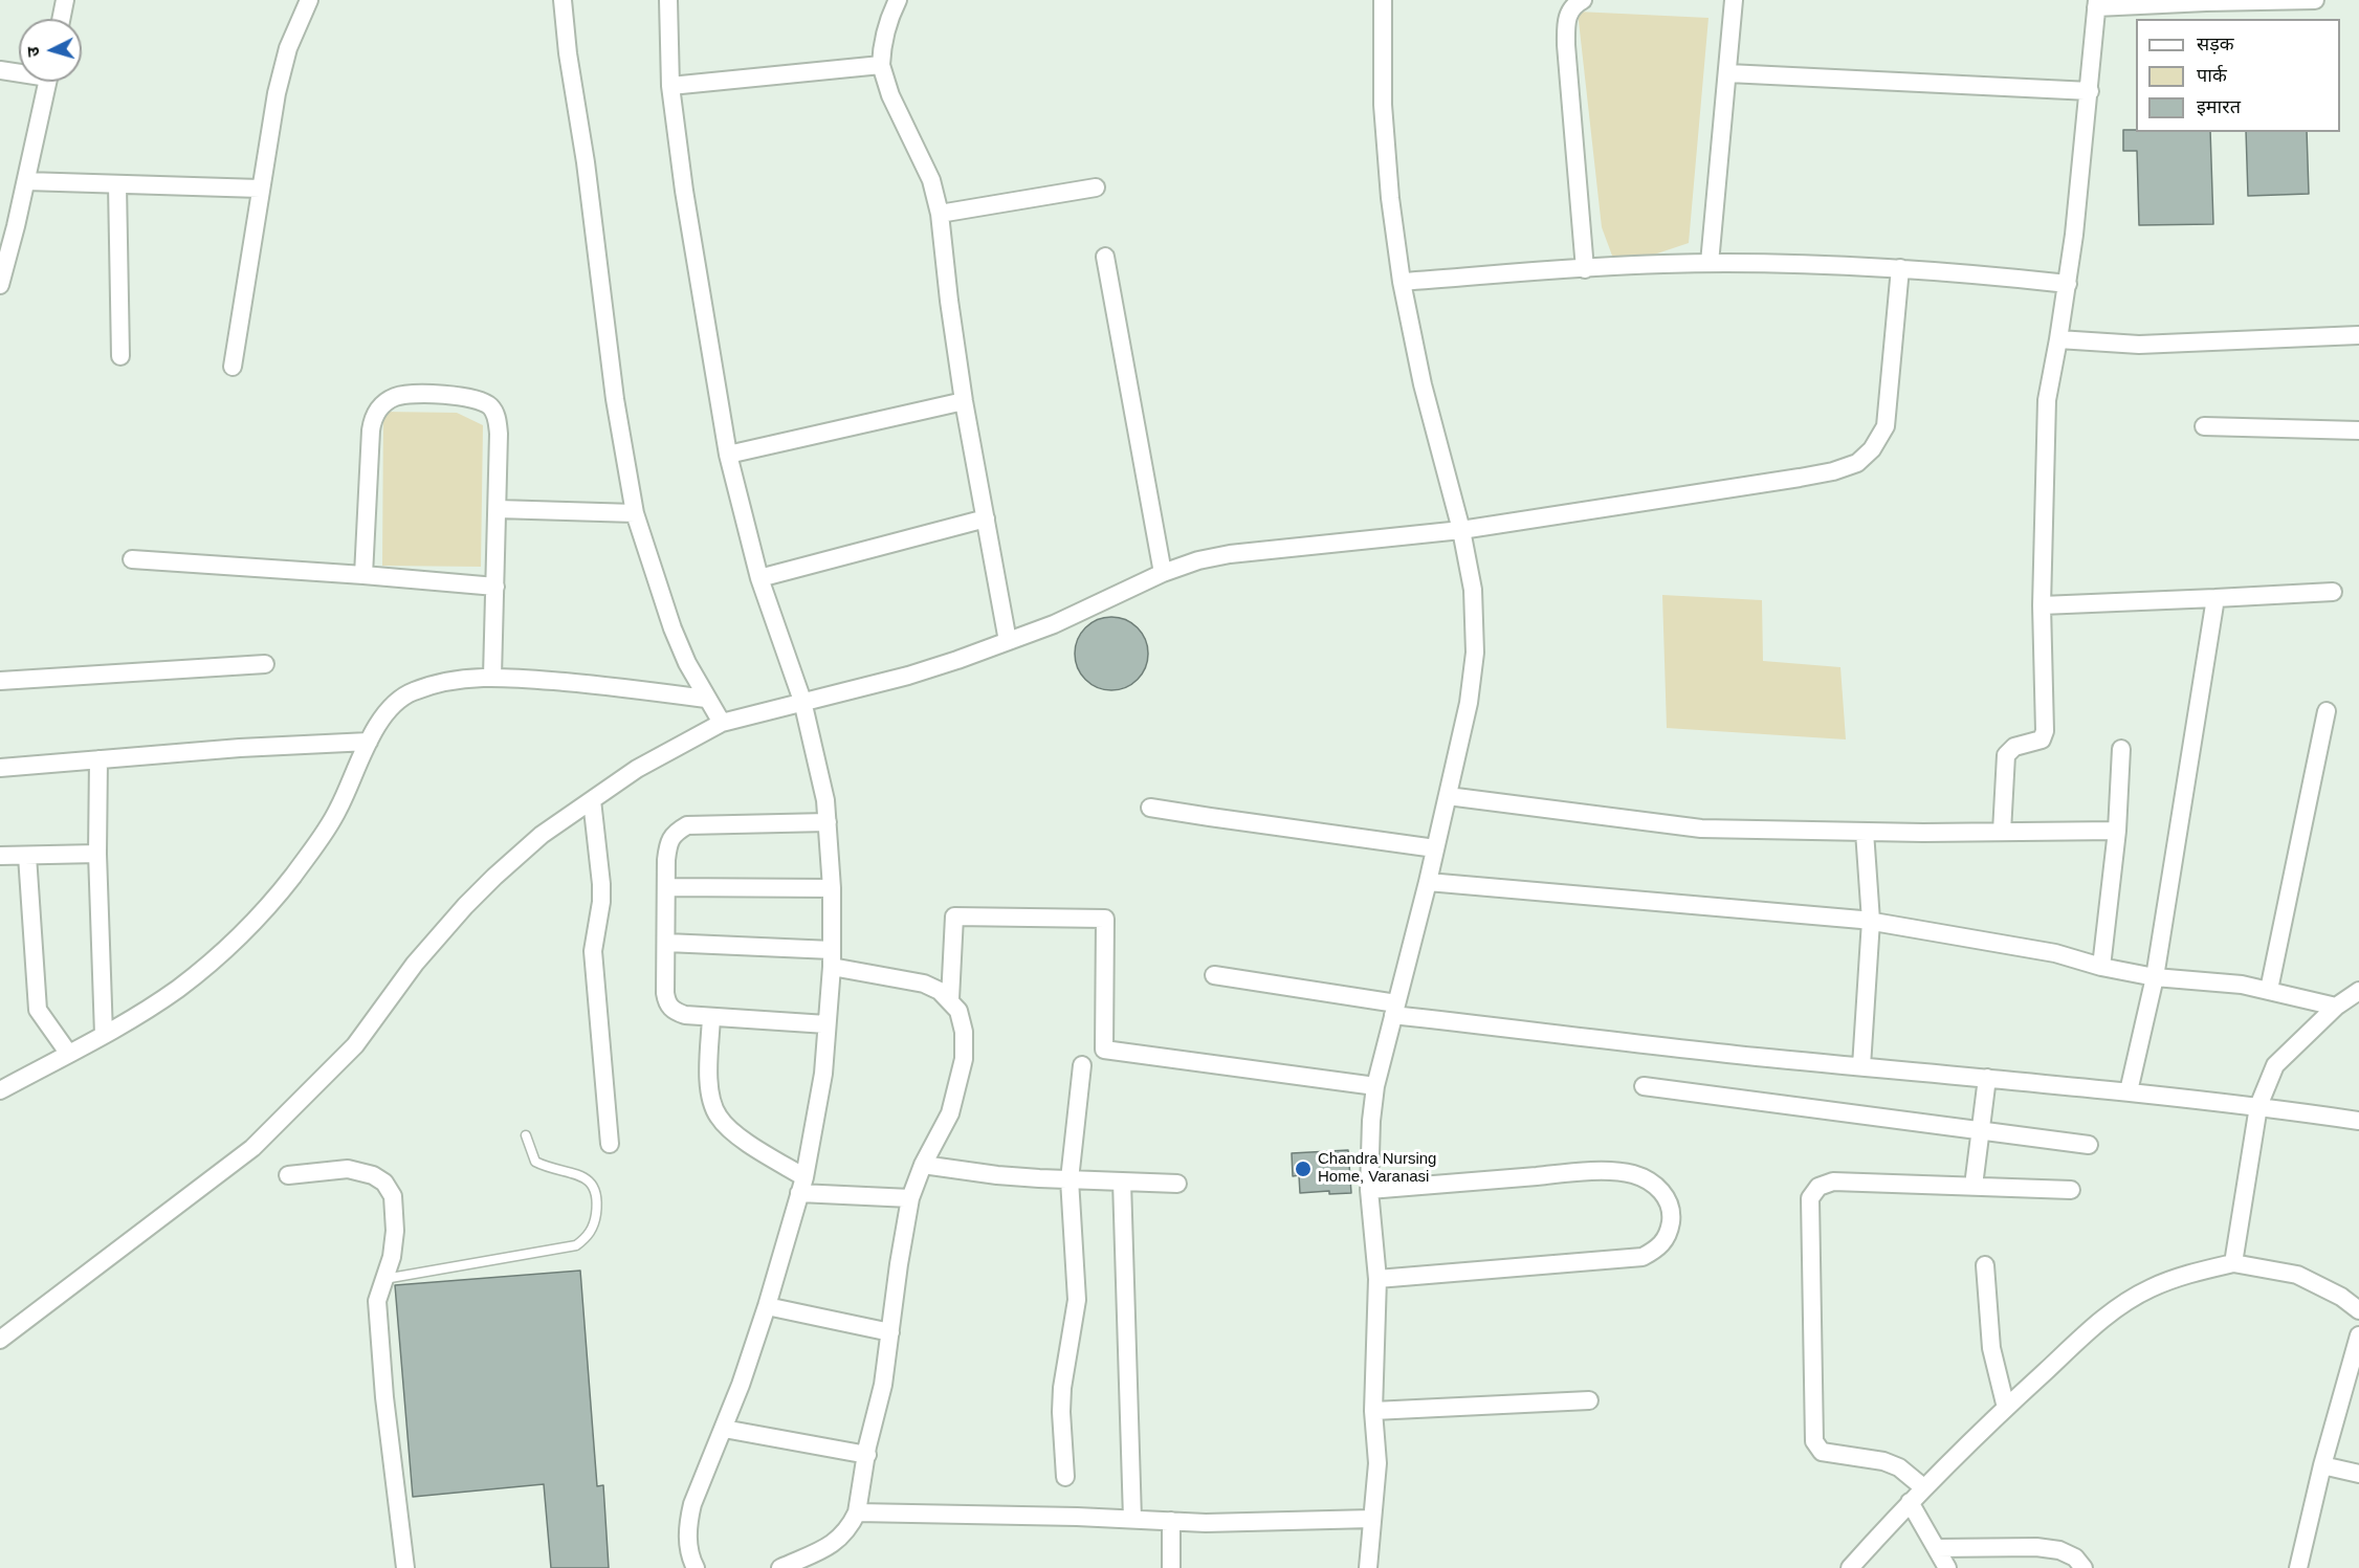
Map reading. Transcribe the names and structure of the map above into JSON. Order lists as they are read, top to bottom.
{
  "places": ["Chandra Nursing Home, Varanasi"],
  "legend": ["सड़क", "पार्क", "इमारत"],
  "north": "left"
}
